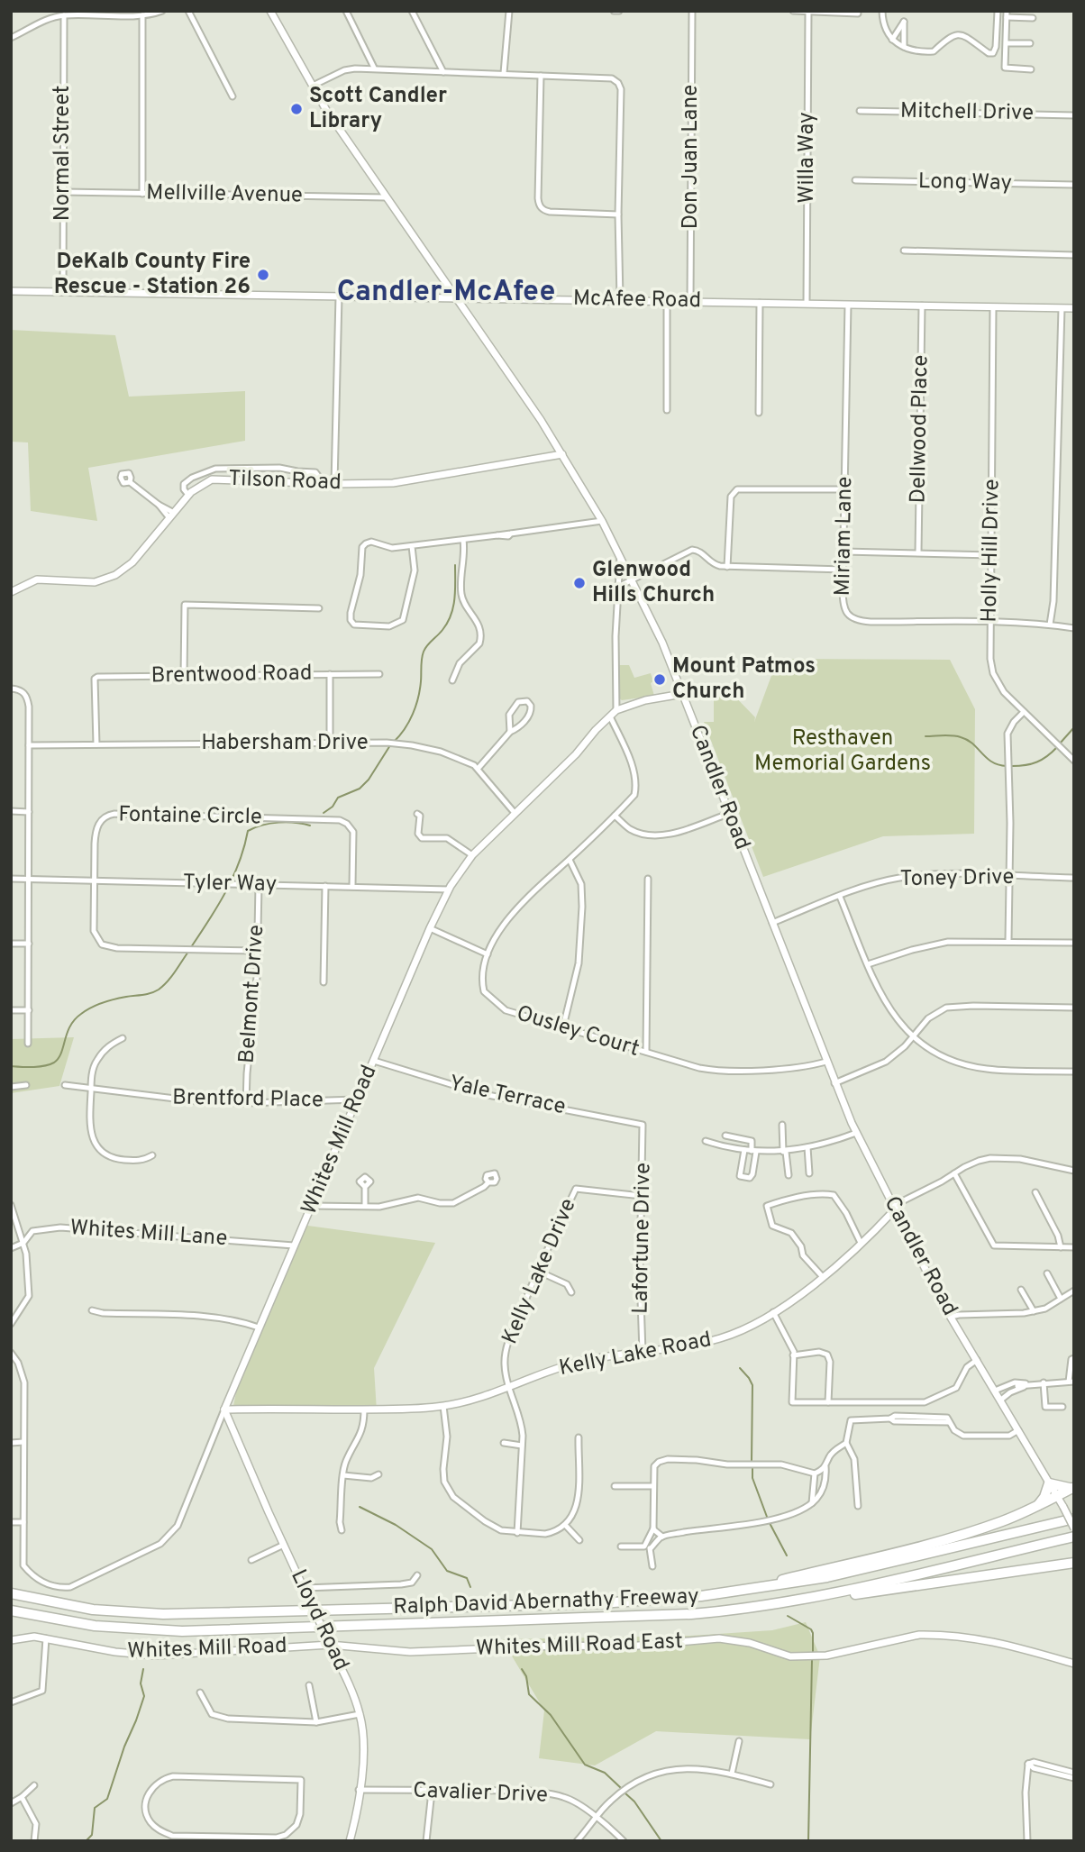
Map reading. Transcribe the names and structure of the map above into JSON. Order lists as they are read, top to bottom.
{
  "streets": {
    "highway": ["Ralph David Abernathy Freeway"],
    "street": [
      "Mitchell Drive",
      "Normal Street",
      "Don Juan Lane",
      "Willa Way",
      "Long Way",
      "Mellville Avenue",
      "McAfee Road",
      "Dellwood Place",
      "Tilson Road",
      "Miriam Lane",
      "Holly Hill Drive",
      "Brentwood Road",
      "Habersham Drive",
      "Candler Road",
      "Fontaine Circle",
      "Toney Drive",
      "Tyler Way",
      "Belmont Drive",
      "Ousley Court",
      "Yale Terrace",
      "Brentford Place",
      "Whites Mill Road",
      "Whites Mill Lane",
      "Lafortune Drive",
      "Kelly Lake Drive",
      "Kelly Lake Road",
      "Lloyd Road",
      "Whites Mill Road East",
      "Cavalier Drive"
    ]
  },
  "crossings": [
    ["Normal Street", "Mellville Avenue"],
    ["Normal Street", "McAfee Road"],
    ["Don Juan Lane", "McAfee Road"],
    ["Willa Way", "McAfee Road"],
    ["Mellville Avenue", "Candler Road"],
    ["McAfee Road", "Dellwood Place"],
    ["McAfee Road", "Miriam Lane"],
    ["McAfee Road", "Holly Hill Drive"],
    ["McAfee Road", "Candler Road"],
    ["Tilson Road", "Candler Road"],
    ["Miriam Lane", "Holly Hill Drive"],
    ["Brentwood Road", "Habersham Drive"],
    ["Habersham Drive", "Whites Mill Road"],
    ["Candler Road", "Toney Drive"],
    ["Candler Road", "Ousley Court"],
    ["Candler Road", "Whites Mill Road"],
    ["Candler Road", "Kelly Lake Road"],
    ["Fontaine Circle", "Tyler Way"],
    ["Fontaine Circle", "Belmont Drive"],
    ["Tyler Way", "Belmont Drive"],
    ["Tyler Way", "Whites Mill Road"],
    ["Belmont Drive", "Brentford Place"],
    ["Ousley Court", "Whites Mill Road"],
    ["Yale Terrace", "Whites Mill Road"],
    ["Yale Terrace", "Lafortune Drive"],
    ["Brentford Place", "Whites Mill Road"],
    ["Whites Mill Road", "Whites Mill Lane"],
    ["Whites Mill Road", "Kelly Lake Road"],
    ["Whites Mill Road", "Lloyd Road"],
    ["Whites Mill Road", "Whites Mill Road East"],
    ["Lafortune Drive", "Kelly Lake Drive"],
    ["Lafortune Drive", "Kelly Lake Road"],
    ["Kelly Lake Drive", "Kelly Lake Road"],
    ["Kelly Lake Road", "Lloyd Road"],
    ["Lloyd Road", "Whites Mill Road East"],
    ["Lloyd Road", "Cavalier Drive"]
  ],
  "districts": ["Candler-McAfee"],
  "parks": ["Resthaven Memorial Gardens"],
  "places": [
    "Scott Candler Library",
    "DeKalb County Fire Rescue - Station 26",
    "Glenwood Hills Church",
    "Mount Patmos Church"
  ]
}
